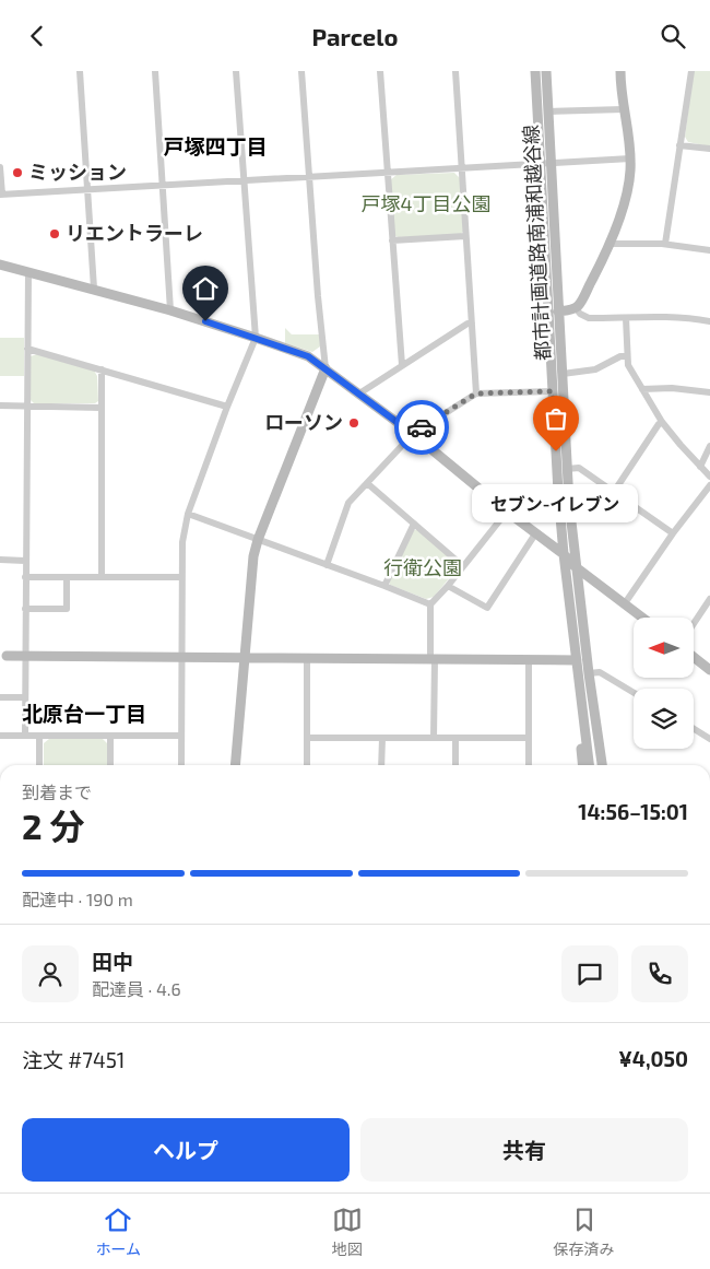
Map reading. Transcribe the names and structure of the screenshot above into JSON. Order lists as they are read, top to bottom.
{
  "streets": {
    "street": ["都市計画道路南浦和越谷線"]
  },
  "districts": ["戸塚四丁目", "北原台一丁目"],
  "parks": ["戸塚4丁目公園", "行衛公園"],
  "places": [
    "ミッション",
    "リエントラーレ",
    "ローソン",
    "セブン-イレブン"
  ],
  "north": "left",
  "page": {
    "header": "Parcelo",
    "bubble": "セブン-イレブン",
    "heading": ["2 分", "到着まで", "14:56–15:01"],
    "panel": [
      "田中",
      "配達員 · 4.6",
      "注文 #7451",
      "¥4,050"
    ],
    "bar": "配達中 · 190 m",
    "buttons": ["ヘルプ", "共有"],
    "tabs": ["ホーム", "地図", "保存済み"]
  }
}
